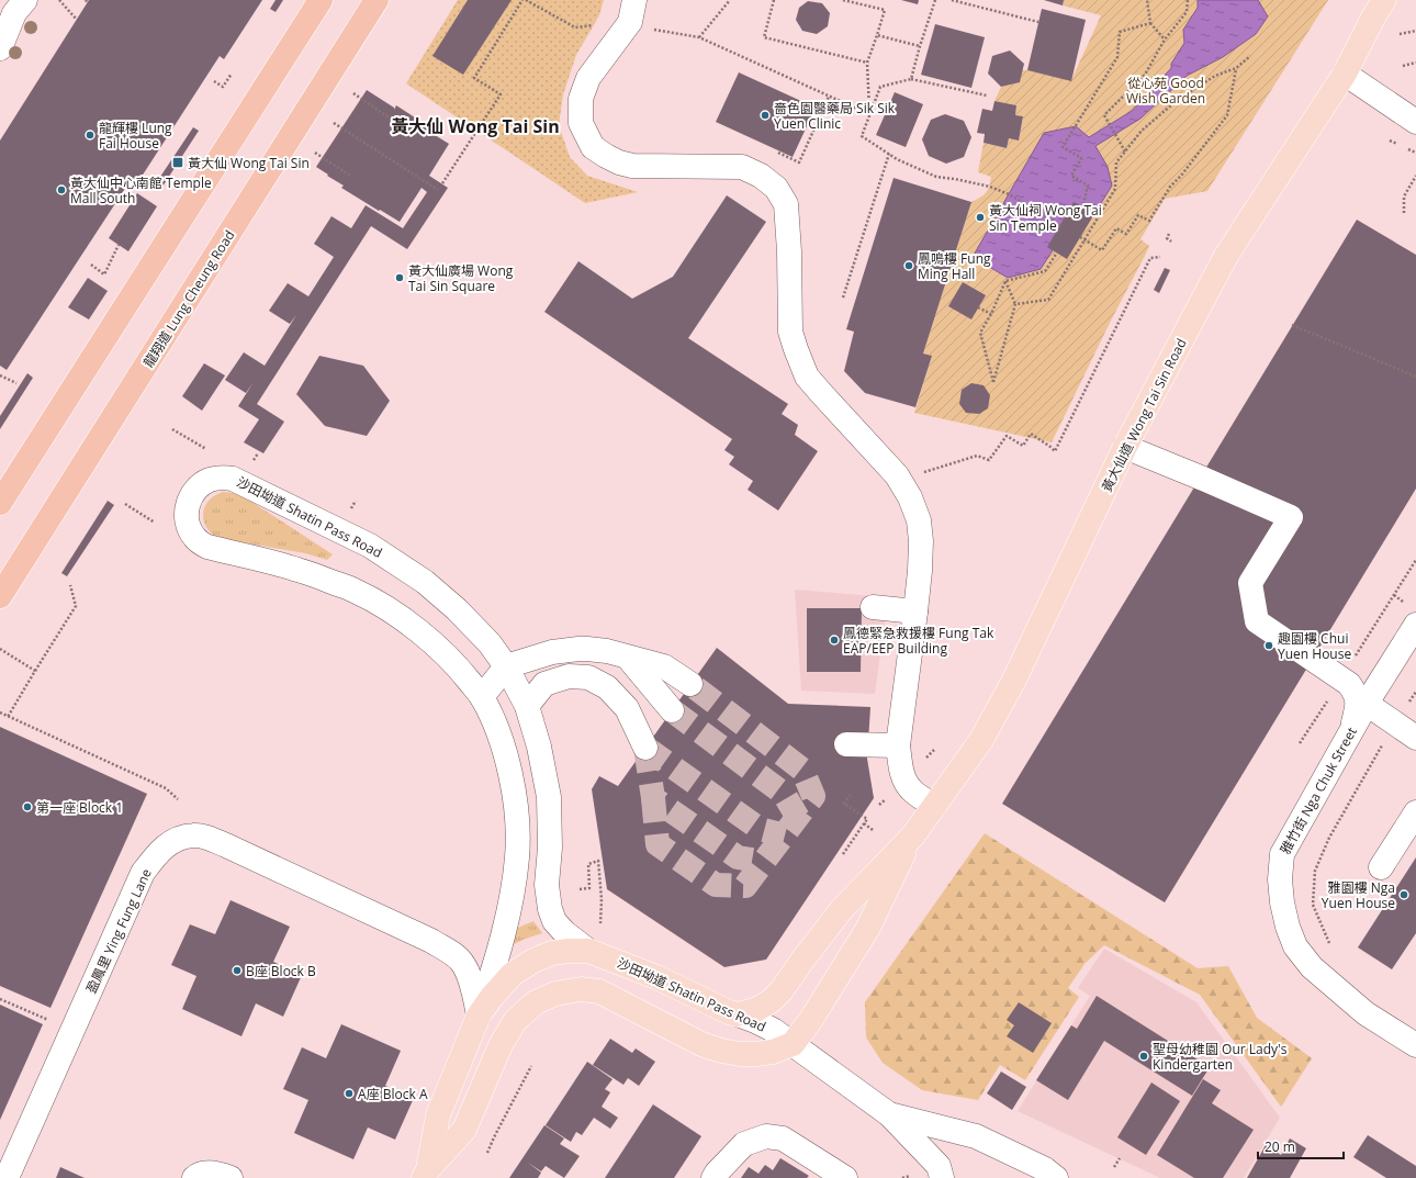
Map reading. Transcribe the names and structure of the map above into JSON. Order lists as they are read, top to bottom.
{
  "streets": {
    "highway": ["龍翔道 Lung Cheung Road"],
    "main road": ["黃大仙道 Wong Tai Sin Road", "沙田坳道 Shatin Pass Road"],
    "street": ["雅竹街 Nga Chuk Street", "盈鳳里 Ying Fung Lane"]
  },
  "crossings": [
    ["黃大仙道 Wong Tai Sin Road", "沙田坳道 Shatin Pass Road"],
    ["沙田坳道 Shatin Pass Road", "盈鳳里 Ying Fung Lane"]
  ],
  "districts": ["黃大仙 Wong Tai Sin"],
  "parks": ["從心苑 Good Wish Garden"],
  "places": {
    "other": [
      "嗇色園醫藥局 Sik Sik Yuen Clinic",
      "龍輝樓 Lung Fai House",
      "黃大仙中心南館 Temple Mall South",
      "黃大仙祠 Wong Tai Sin Temple",
      "鳳鳴樓 Fung Ming Hall",
      "黃大仙廣場 Wong Tai Sin Square",
      "鳳德緊急救援樓 Fung Tak EAP/EEP Building",
      "趣園樓 Chui Yuen House",
      "第一座 Block 1",
      "雅園樓 Nga Yuen House",
      "B座 Block B",
      "聖母幼稚園 Our Lady's Kindergarten",
      "A座 Block A"
    ],
    "transit": ["黃大仙 Wong Tai Sin"]
  },
  "scale_bar": "20 m"
}
